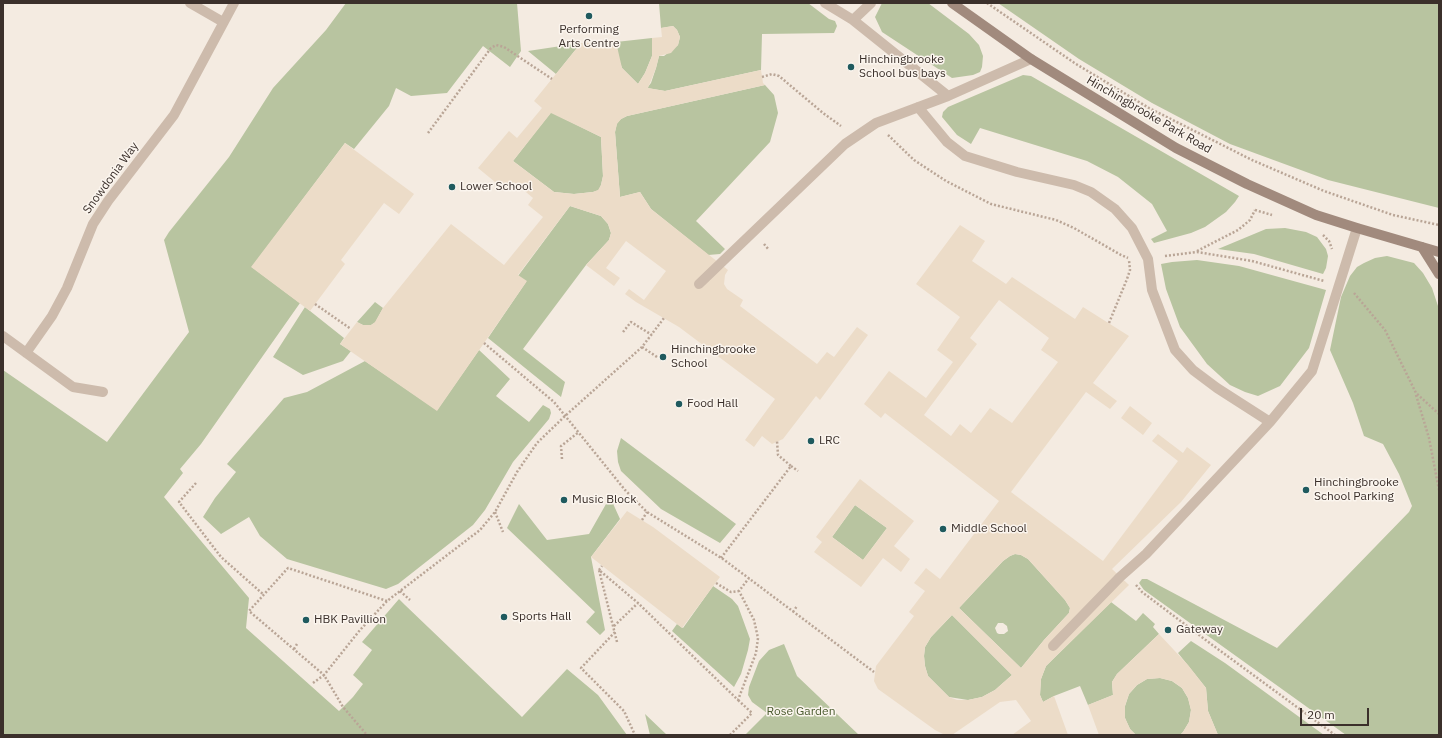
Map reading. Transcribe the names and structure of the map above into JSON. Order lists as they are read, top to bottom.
{
  "streets": {
    "street": ["Hinchingbrooke Park Road", "Snowdonia Way"]
  },
  "parks": ["Rose Garden"],
  "places": [
    "Performing Arts Centre",
    "Hinchingbrooke School bus bays",
    "Lower School",
    "Hinchingbrooke School",
    "Food Hall",
    "LRC",
    "Hinchingbrooke School Parking",
    "Music Block",
    "Middle School",
    "Sports Hall",
    "HBK Pavillion",
    "Gateway"
  ],
  "scale_bar": "20 m"
}
